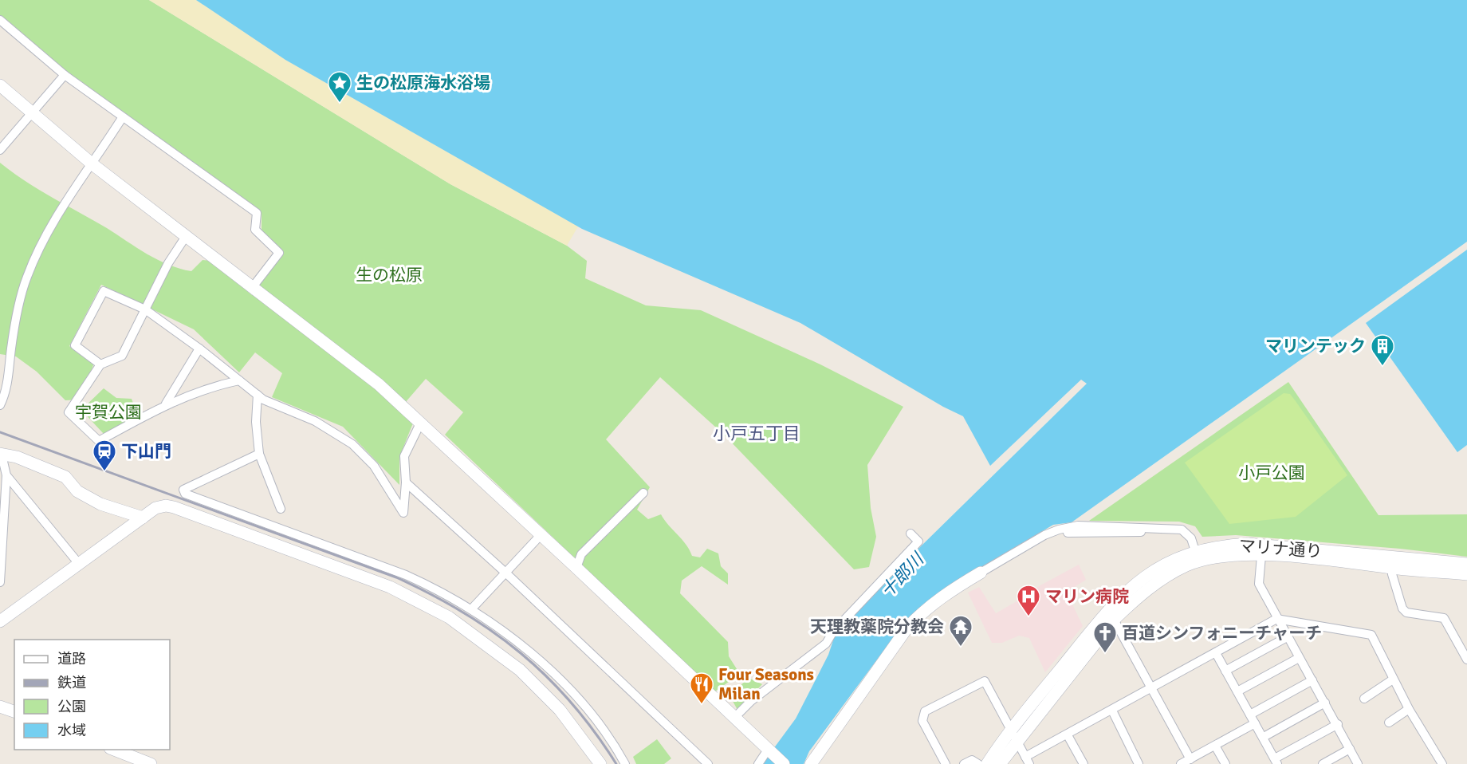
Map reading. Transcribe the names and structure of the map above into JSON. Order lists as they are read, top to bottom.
{
  "streets": {
    "street": ["マリナ通り"]
  },
  "districts": ["小戸五丁目"],
  "water": ["十郎川"],
  "parks": ["生の松原", "宇賀公園", "小戸公園"],
  "places": {
    "place": ["生の松原海水浴場"],
    "building": ["マリンテック"],
    "station": ["下山門"],
    "hospital": ["マリン病院"],
    "temple": ["天理教薬院分教会"],
    "church": ["百道シンフォニーチャーチ"],
    "restaurant": ["Four Seasons Milan"]
  },
  "legend": [
    "道路",
    "鉄道",
    "公園",
    "水域"
  ]
}
